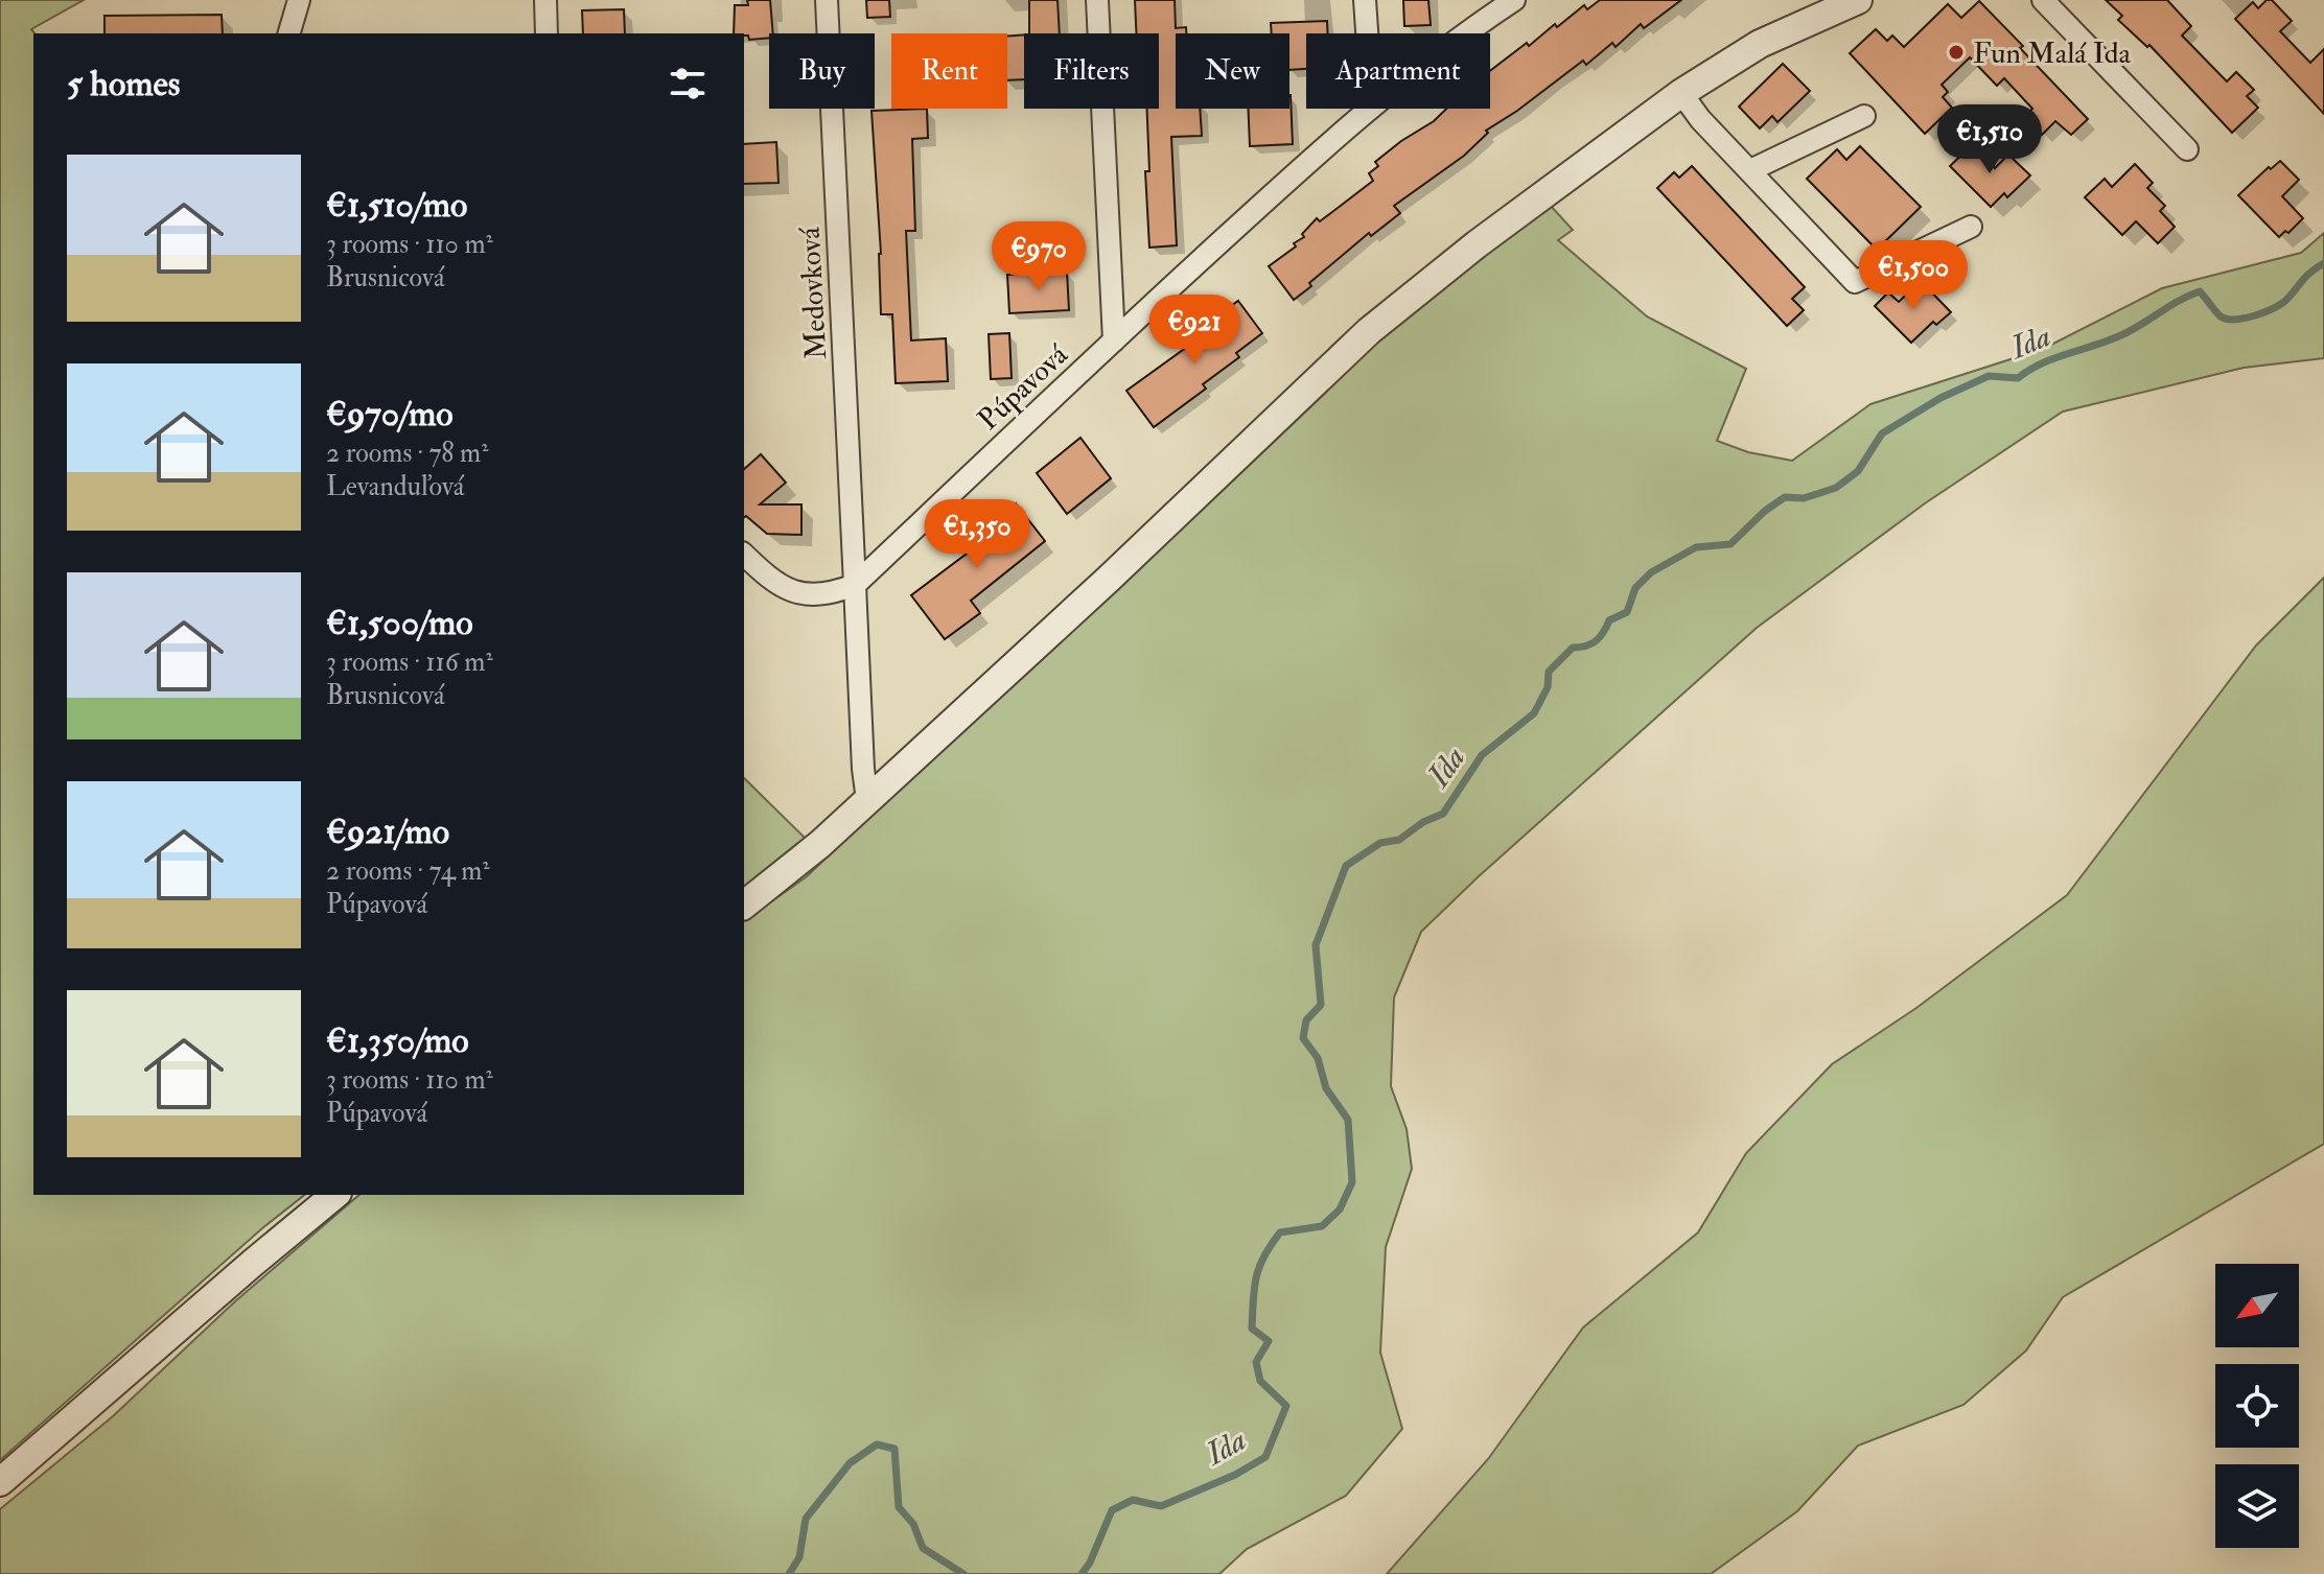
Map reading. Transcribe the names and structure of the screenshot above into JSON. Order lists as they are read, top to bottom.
{
  "streets": {
    "street": ["Medovková", "Púpavová"]
  },
  "crossings": [
    ["Medovková", "Púpavová"]
  ],
  "water": ["Ida"],
  "places": ["Fun Malá Ida"],
  "north": "bottom left",
  "page": {
    "chip": [
      "Buy",
      "Rent",
      "Filters",
      "New",
      "Apartment"
    ],
    "heading": "5 homes",
    "price": [
      "€1,510",
      "€970",
      "€1,500",
      "€921",
      "€1,350"
    ],
    "list": [
      {
        "name": "€1,510/mo",
        "note": "3 rooms · 110 m² · Brusnicová"
      },
      {
        "name": "€970/mo",
        "note": "2 rooms · 78 m² · Levanduľová"
      },
      {
        "name": "€1,500/mo",
        "note": "3 rooms · 116 m² · Brusnicová"
      },
      {
        "name": "€921/mo",
        "note": "2 rooms · 74 m² · Púpavová"
      },
      {
        "name": "€1,350/mo",
        "note": "3 rooms · 110 m² · Púpavová"
      }
    ]
  }
}
